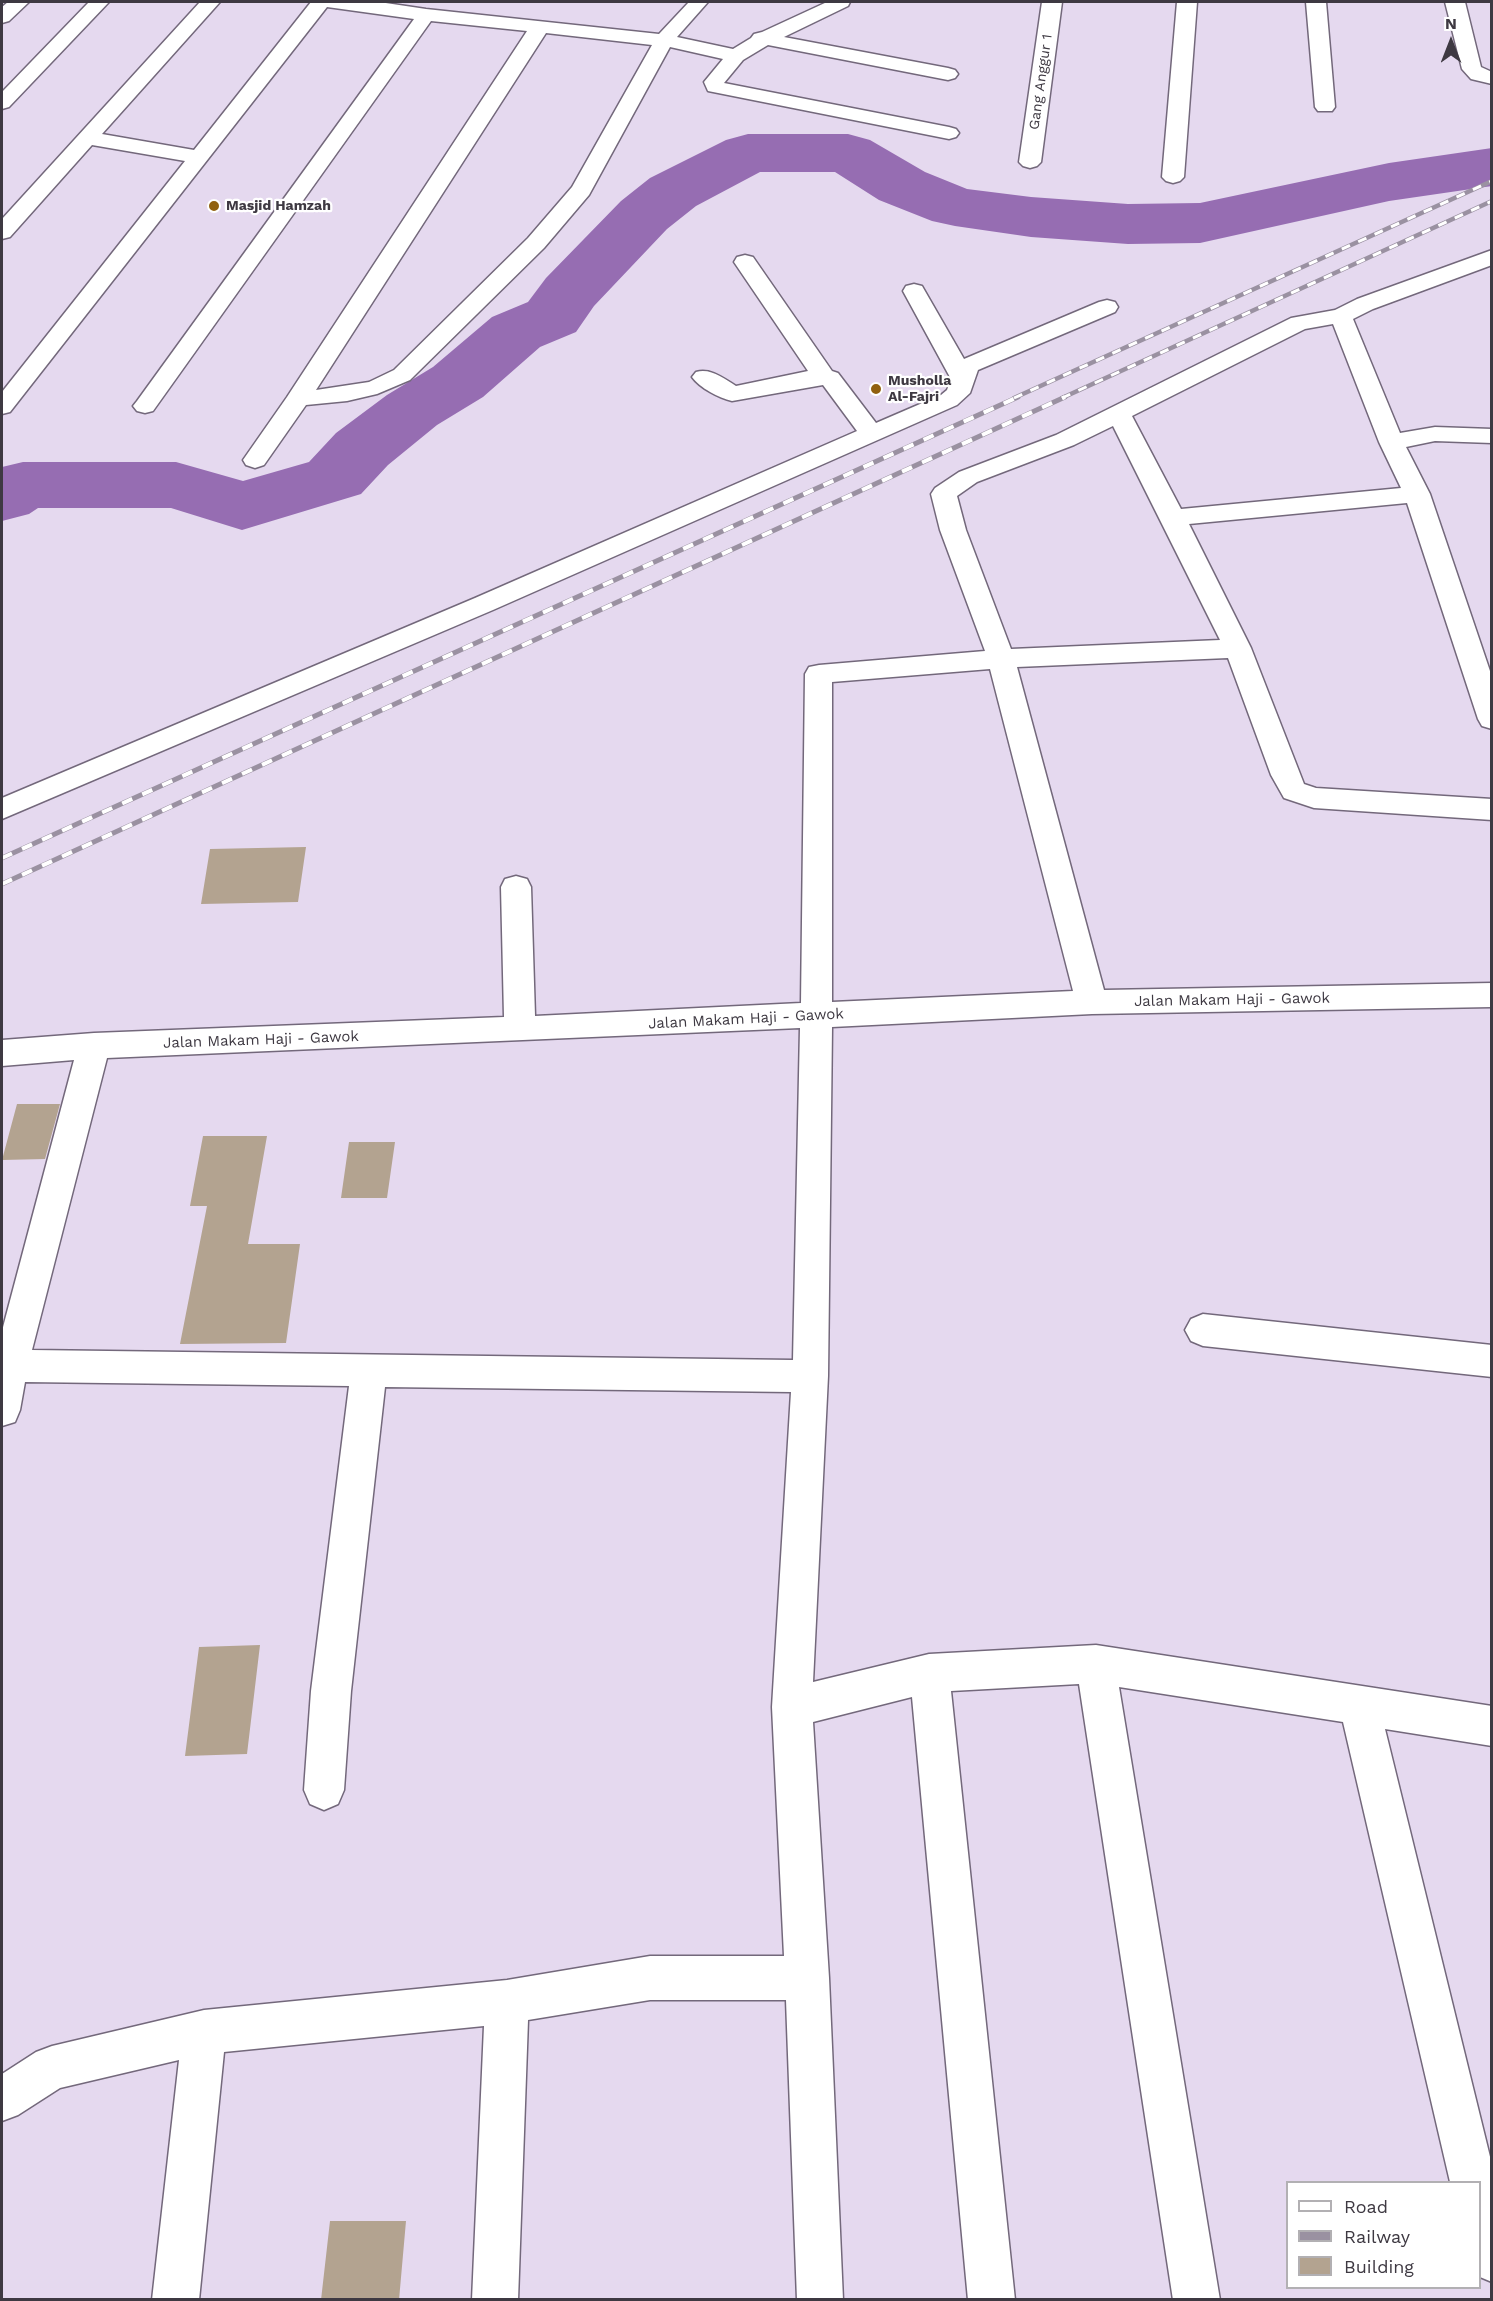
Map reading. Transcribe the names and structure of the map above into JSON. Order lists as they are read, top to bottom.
{
  "streets": {
    "street": ["Gang Anggur 1", "Jalan Makam Haji - Gawok"]
  },
  "places": ["Masjid Hamzah", "Musholla Al-Fajri"],
  "legend": ["Road", "Railway", "Building"],
  "north": "top"
}
